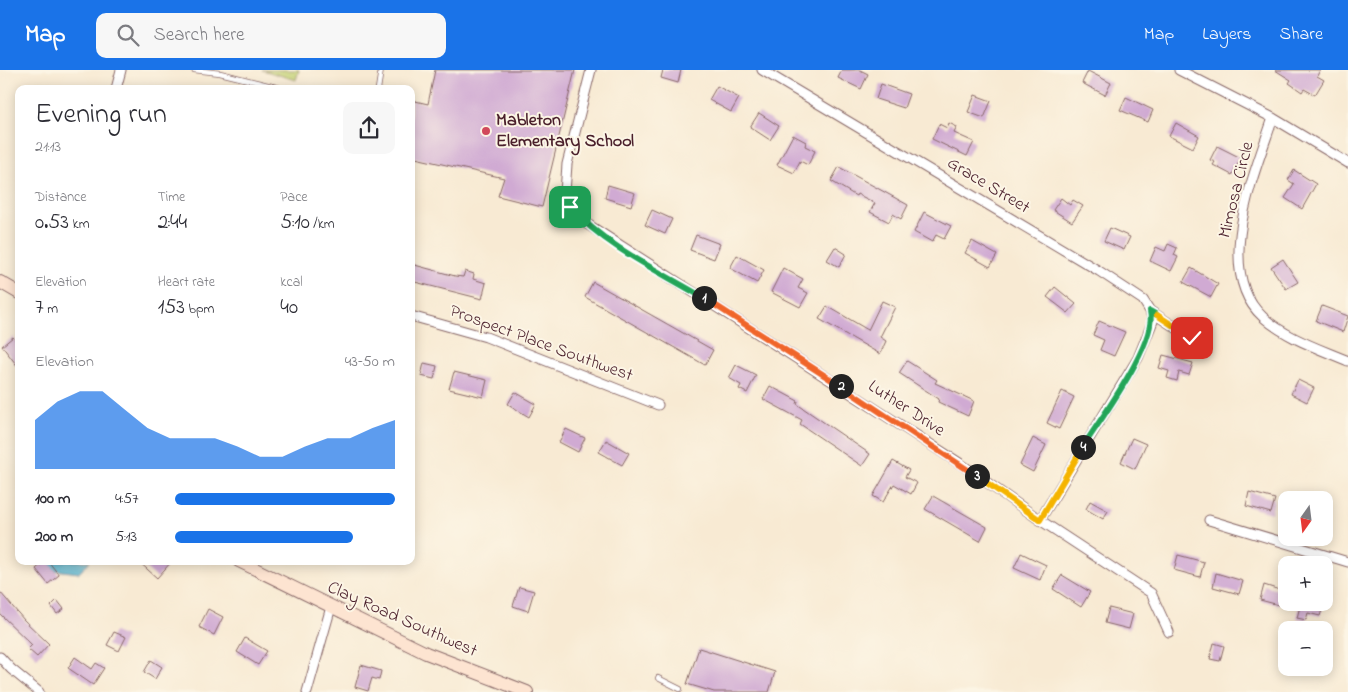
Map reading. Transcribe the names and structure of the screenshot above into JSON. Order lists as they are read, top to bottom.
{
  "streets": {
    "street": [
      "Grace Street",
      "Mimosa Circle",
      "Prospect Place Southwest",
      "Luther Drive",
      "Clay Road Southwest"
    ]
  },
  "places": ["Mableton Elementary School"],
  "north": "bottom",
  "page": {
    "header": "Map",
    "search": "Search here",
    "nav": ["Map", "Layers", "Share"],
    "heading": ["Evening run", "21:13"],
    "stats": [
      ["Distance", "0.53 km"],
      ["Time", "2:44"],
      ["Pace", "5:10 /km"],
      ["Elevation", "7 m"],
      ["Heart rate", "153 bpm"],
      ["kcal", "40"]
    ],
    "pins": [
      "1",
      "2",
      "4",
      "3"
    ],
    "chart": ["Elevation", "43–50 m"],
    "list": [
      {
        "name": "100 m",
        "note": "4:57"
      },
      {
        "name": "200 m",
        "note": "5:13"
      }
    ],
    "map_buttons": ["+", "−"]
  }
}
